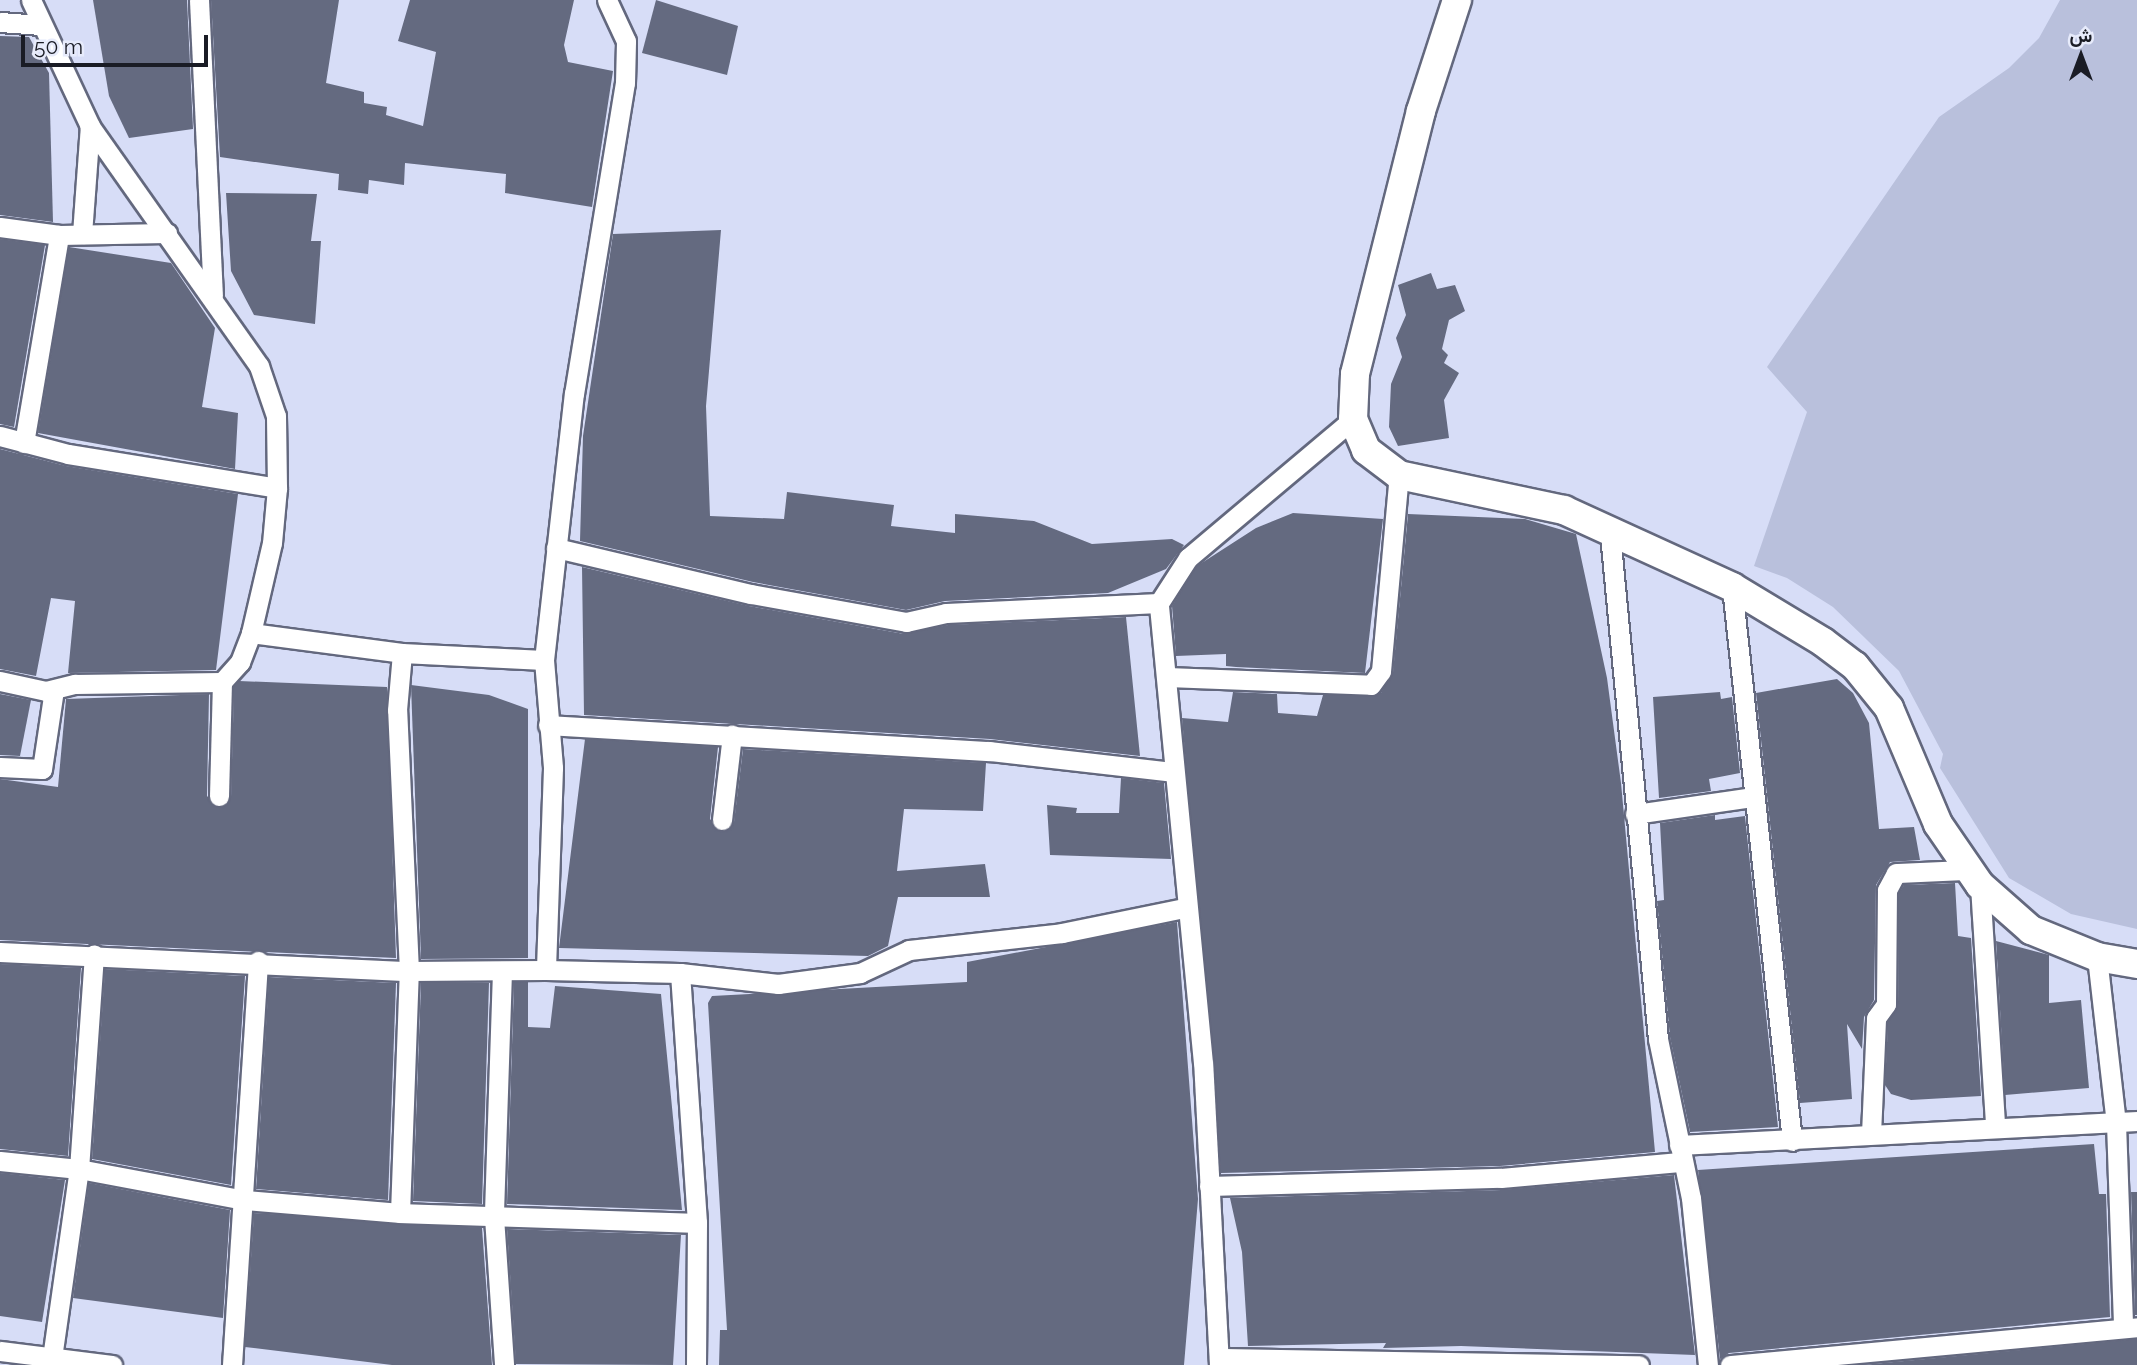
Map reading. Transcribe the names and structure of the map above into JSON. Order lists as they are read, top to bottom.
{
  "scale_bar": "50 m",
  "north": "top"
}
